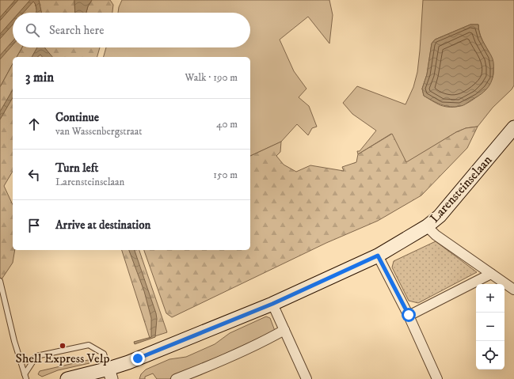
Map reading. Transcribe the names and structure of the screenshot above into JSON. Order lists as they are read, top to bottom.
{
  "streets": {
    "main road": ["Larensteinselaan"]
  },
  "places": ["Shell Express Velp"],
  "page": {
    "search": "Search here",
    "heading": ["3 min", "Walk · 190 m"],
    "list": [
      ["Continue", "van Wassenbergstraat", "40 m"],
      ["Turn left", "Larensteinselaan", "150 m"],
      "Arrive at destination"
    ],
    "map_buttons": ["+", "−"]
  }
}
